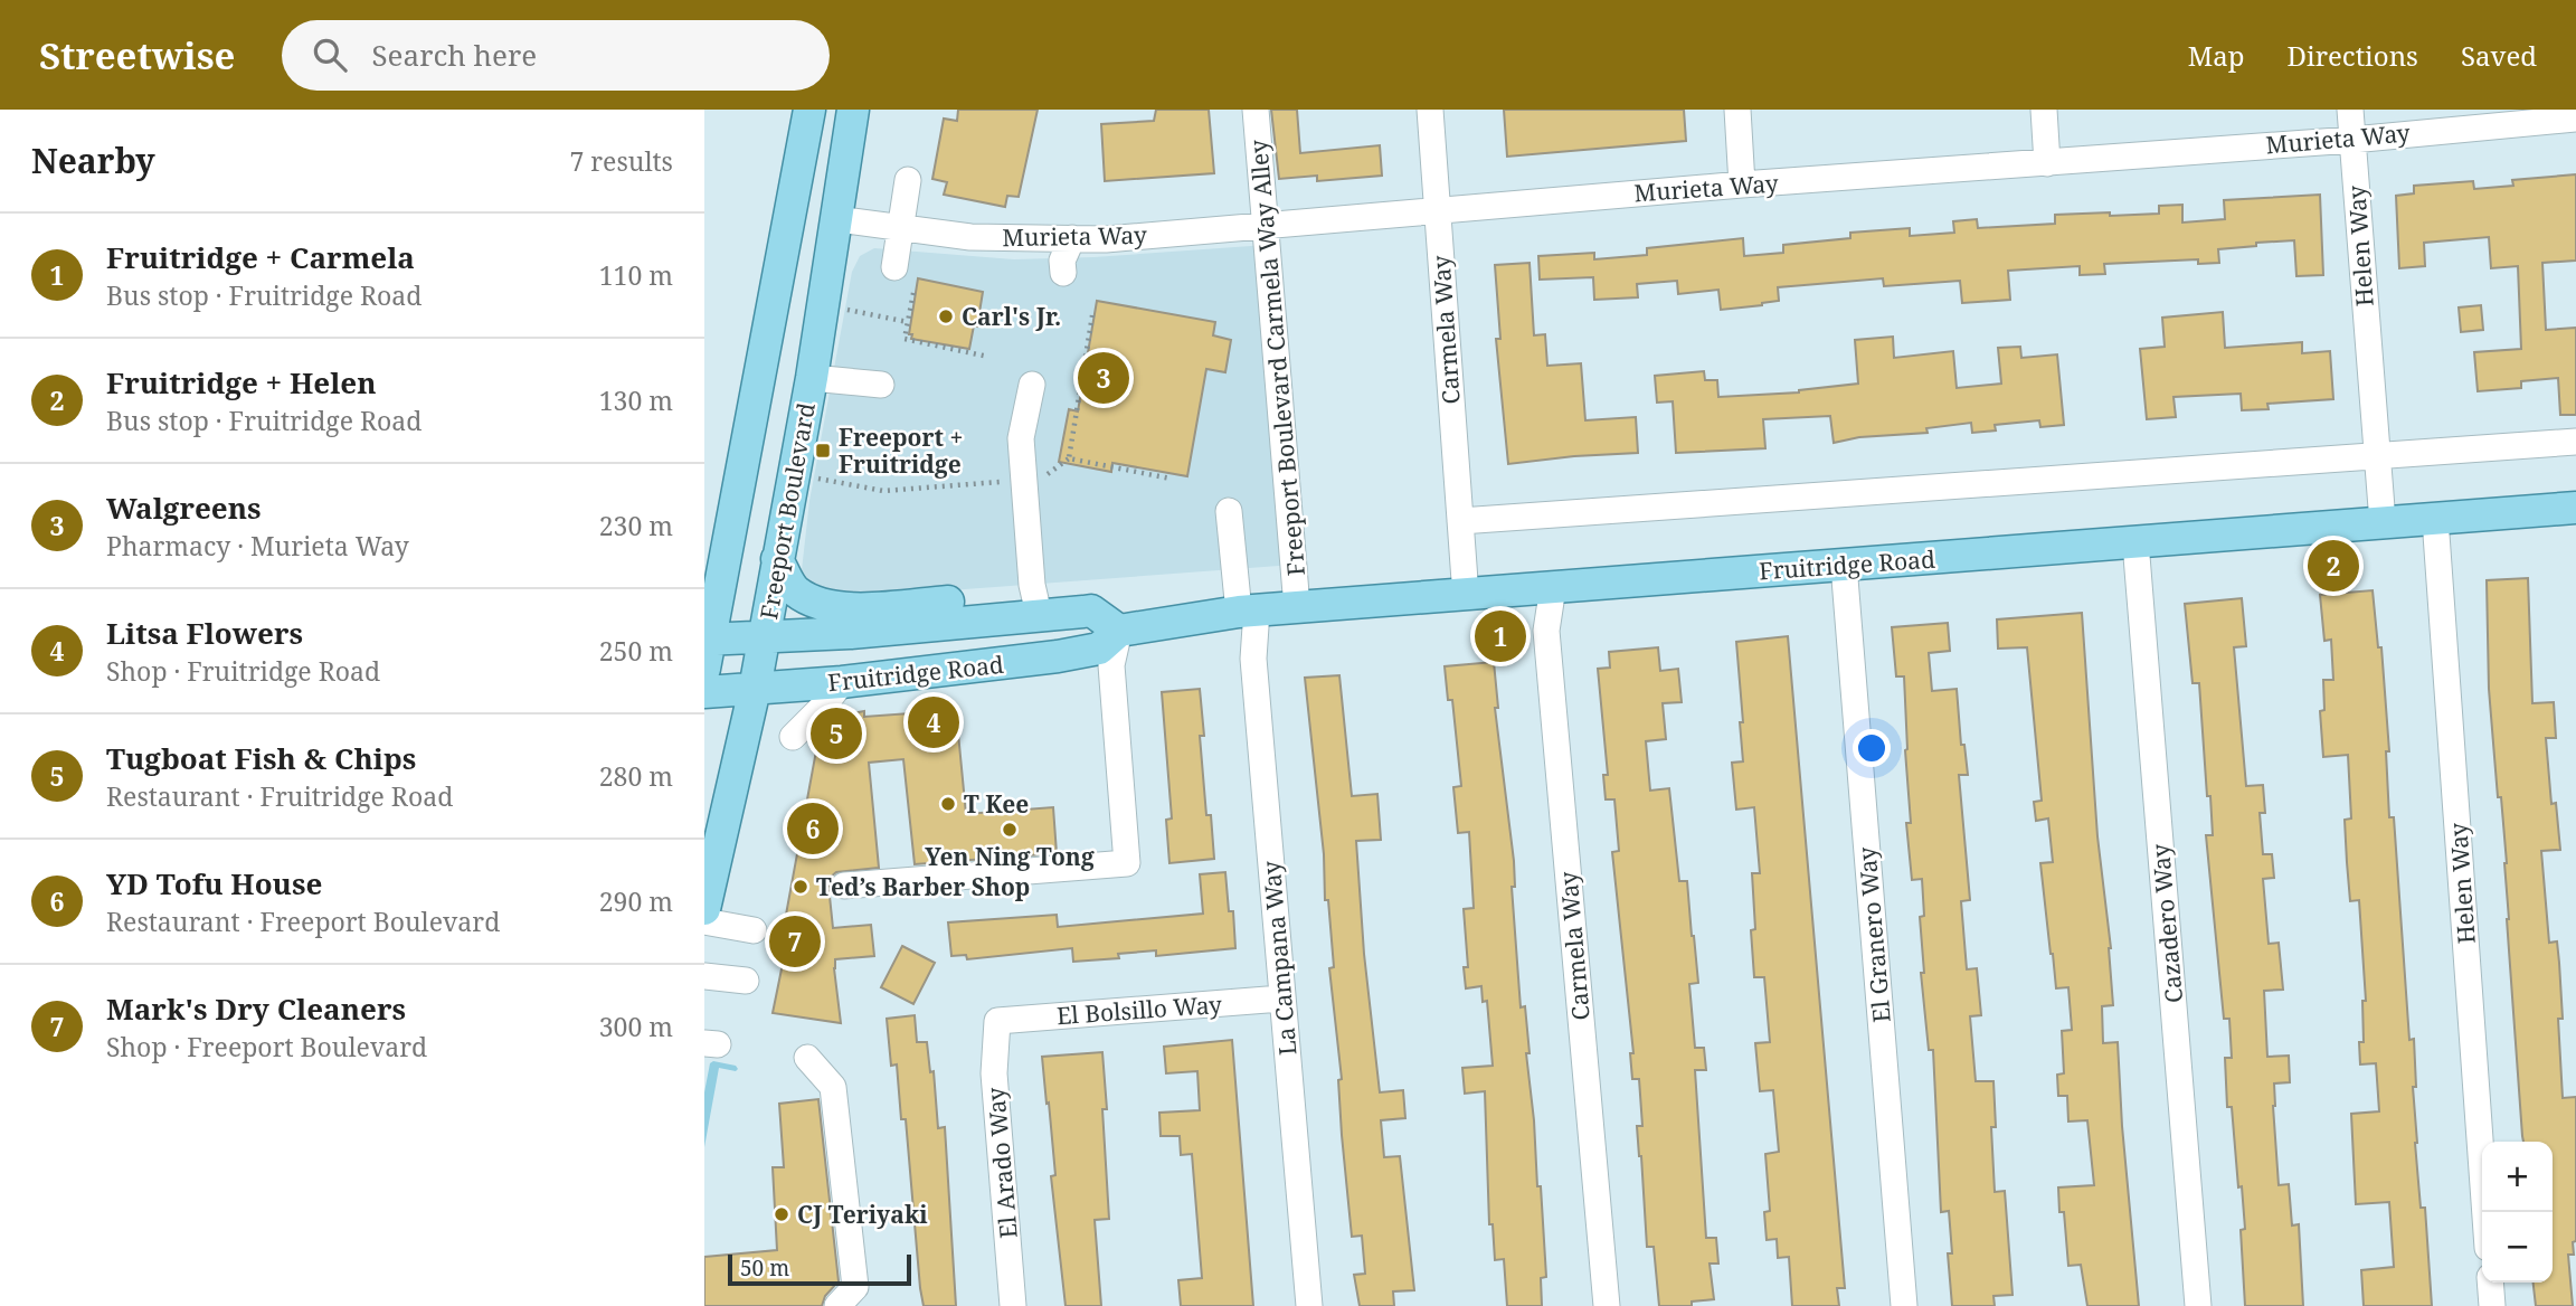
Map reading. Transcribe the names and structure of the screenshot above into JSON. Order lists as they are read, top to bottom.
{
  "streets": {
    "main road": ["Freeport Boulevard", "Fruitridge Road"],
    "street": [
      "Murieta Way",
      "Helen Way",
      "Carmela Way",
      "Freeport Boulevard Carmela Way Alley",
      "Cazadero Way",
      "El Granero Way",
      "La Campana Way",
      "El Bolsillo Way",
      "El Arado Way"
    ]
  },
  "crossings": [
    ["Murieta Way", "Helen Way"],
    ["Murieta Way", "Carmela Way"],
    ["Murieta Way", "Freeport Boulevard Carmela Way Alley"],
    ["Murieta Way", "Freeport Boulevard"],
    ["Helen Way", "Fruitridge Road"],
    ["Carmela Way", "Fruitridge Road"],
    ["Freeport Boulevard Carmela Way Alley", "Fruitridge Road"],
    ["Freeport Boulevard", "Fruitridge Road"],
    ["Fruitridge Road", "Cazadero Way"],
    ["Fruitridge Road", "El Granero Way"],
    ["Fruitridge Road", "La Campana Way"],
    ["La Campana Way", "El Bolsillo Way"],
    ["El Bolsillo Way", "El Arado Way"]
  ],
  "places": {
    "other": [
      "Carl's Jr.",
      "T Kee",
      "Yen Ning Tong",
      "Ted’s Barber Shop",
      "CJ Teriyaki"
    ],
    "transit": ["Freeport + Fruitridge"]
  },
  "scale_bar": "50 m",
  "page": {
    "header": "Streetwise",
    "search": "Search here",
    "nav": ["Map", "Directions", "Saved"],
    "heading": ["Nearby", "7 results"],
    "list": [
      {
        "mark": "1",
        "name": "Fruitridge + Carmela",
        "note": "Bus stop · Fruitridge Road",
        "value": "110 m"
      },
      {
        "mark": "2",
        "name": "Fruitridge + Helen",
        "note": "Bus stop · Fruitridge Road",
        "value": "130 m"
      },
      {
        "mark": "3",
        "name": "Walgreens",
        "note": "Pharmacy · Murieta Way",
        "value": "230 m"
      },
      {
        "mark": "4",
        "name": "Litsa Flowers",
        "note": "Shop · Fruitridge Road",
        "value": "250 m"
      },
      {
        "mark": "5",
        "name": "Tugboat Fish & Chips",
        "note": "Restaurant · Fruitridge Road",
        "value": "280 m"
      },
      {
        "mark": "6",
        "name": "YD Tofu House",
        "note": "Restaurant · Freeport Boulevard",
        "value": "290 m"
      },
      {
        "mark": "7",
        "name": "Mark's Dry Cleaners",
        "note": "Shop · Freeport Boulevard",
        "value": "300 m"
      }
    ],
    "pins": [
      "3",
      "2",
      "1",
      "4",
      "5",
      "6",
      "7"
    ],
    "map_buttons": ["+", "−"],
    "scale": "50 m"
  }
}
